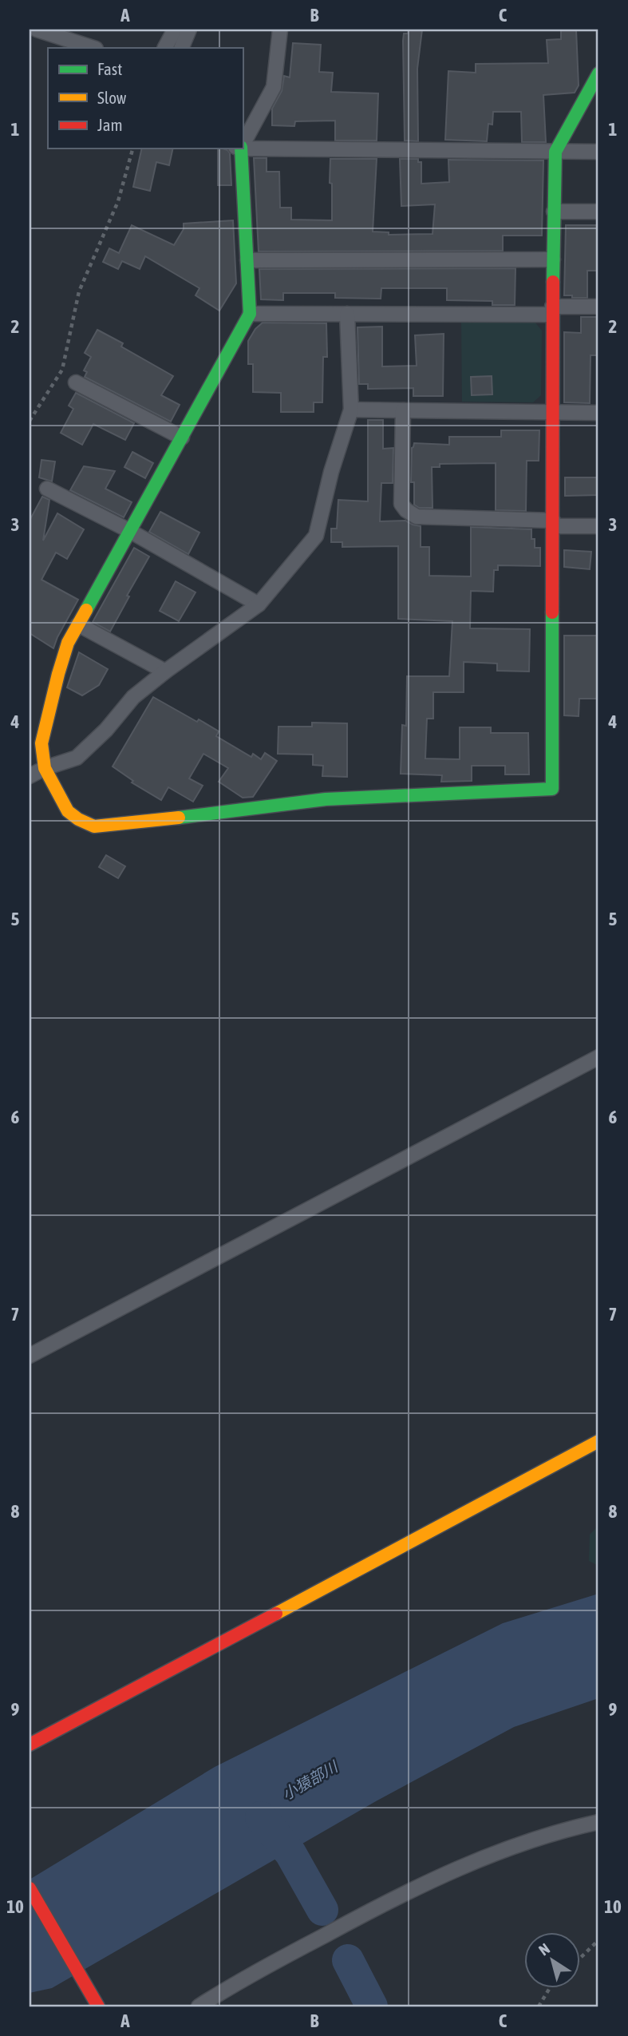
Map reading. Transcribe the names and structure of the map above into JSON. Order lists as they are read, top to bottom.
{
  "water": ["小猿部川"],
  "legend": ["Fast", "Slow", "Jam"],
  "north": "top left",
  "grid": {
    "columns": ["A", "B", "C"],
    "rows": [
      "1",
      "2",
      "3",
      "4",
      "5",
      "6",
      "7",
      "8",
      "9",
      "10"
    ]
  }
}
